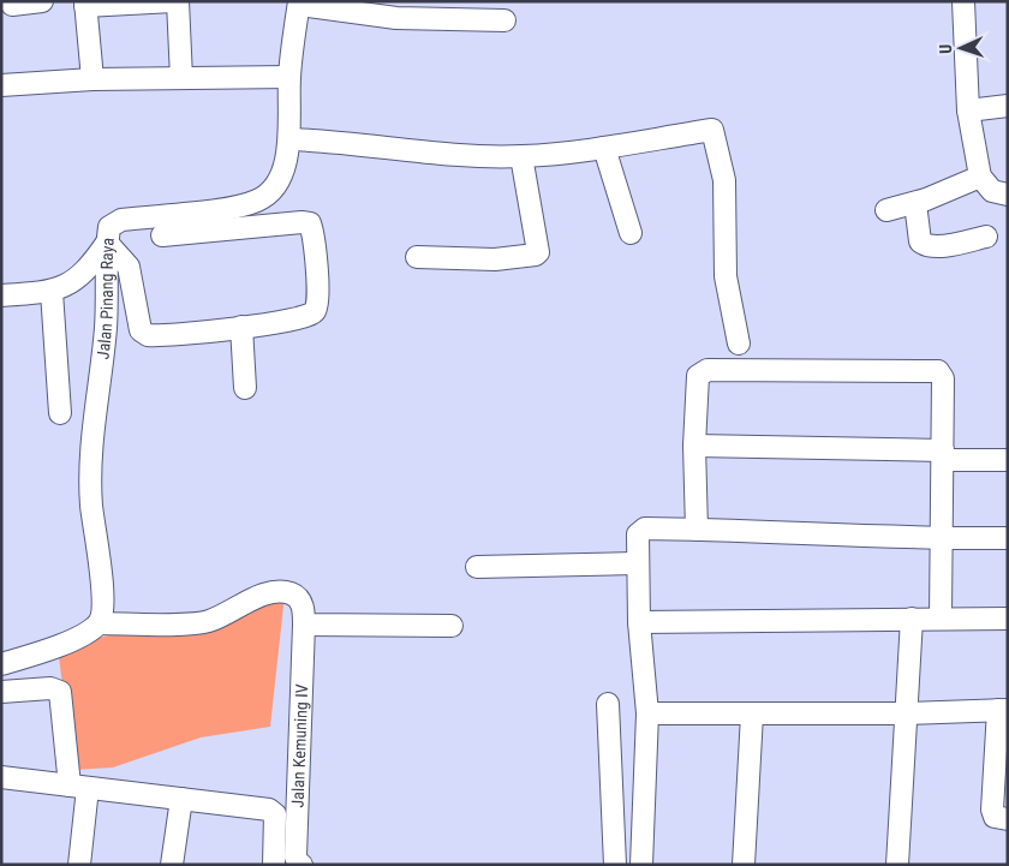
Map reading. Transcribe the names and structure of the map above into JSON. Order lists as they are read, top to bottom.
{
  "streets": {
    "street": ["Jalan Pinang Raya", "Jalan Kemuning IV"]
  },
  "crossings": [
    ["Jalan Pinang Raya", "Jalan Kemuning IV"]
  ],
  "north": "left"
}
